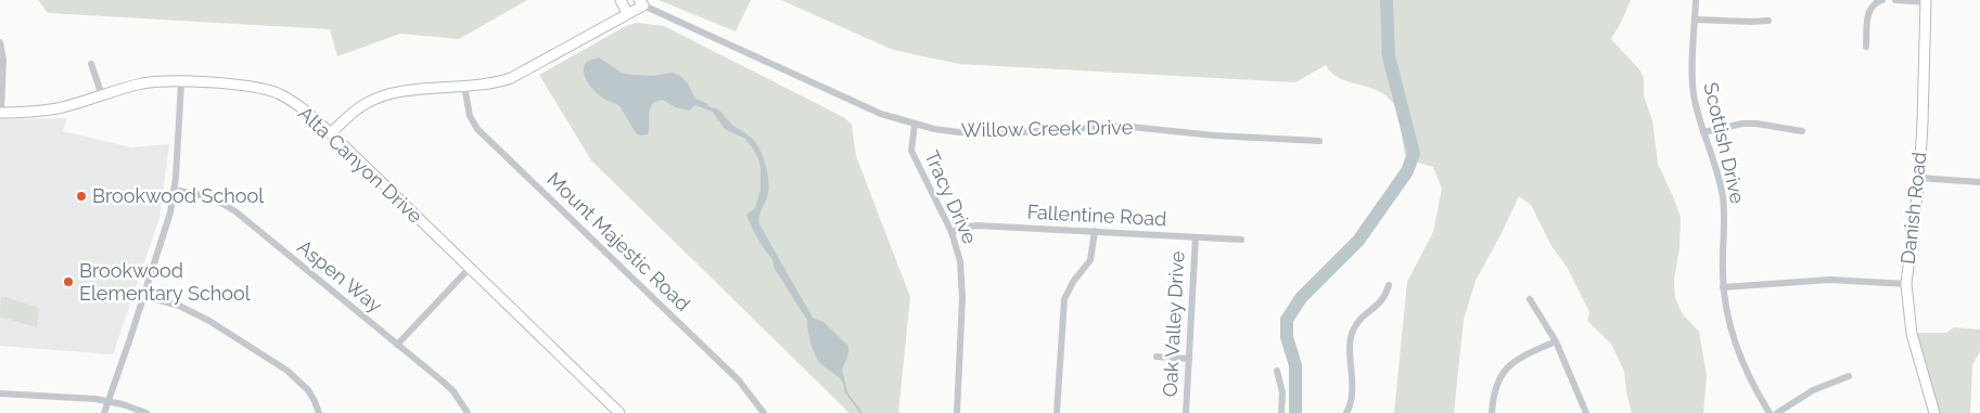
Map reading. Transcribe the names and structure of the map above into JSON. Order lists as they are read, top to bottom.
{
  "streets": {
    "street": [
      "Willow Creek Drive",
      "Scottish Drive",
      "Alta Canyon Drive",
      "Tracy Drive",
      "Danish Road",
      "Fallentine Road",
      "Mount Majestic Road",
      "Aspen Way",
      "Oak Valley Drive"
    ]
  },
  "crossings": [
    ["Willow Creek Drive", "Tracy Drive"],
    ["Tracy Drive", "Fallentine Road"],
    ["Fallentine Road", "Oak Valley Drive"]
  ],
  "places": ["Brookwood School", "Brookwood Elementary School"]
}
